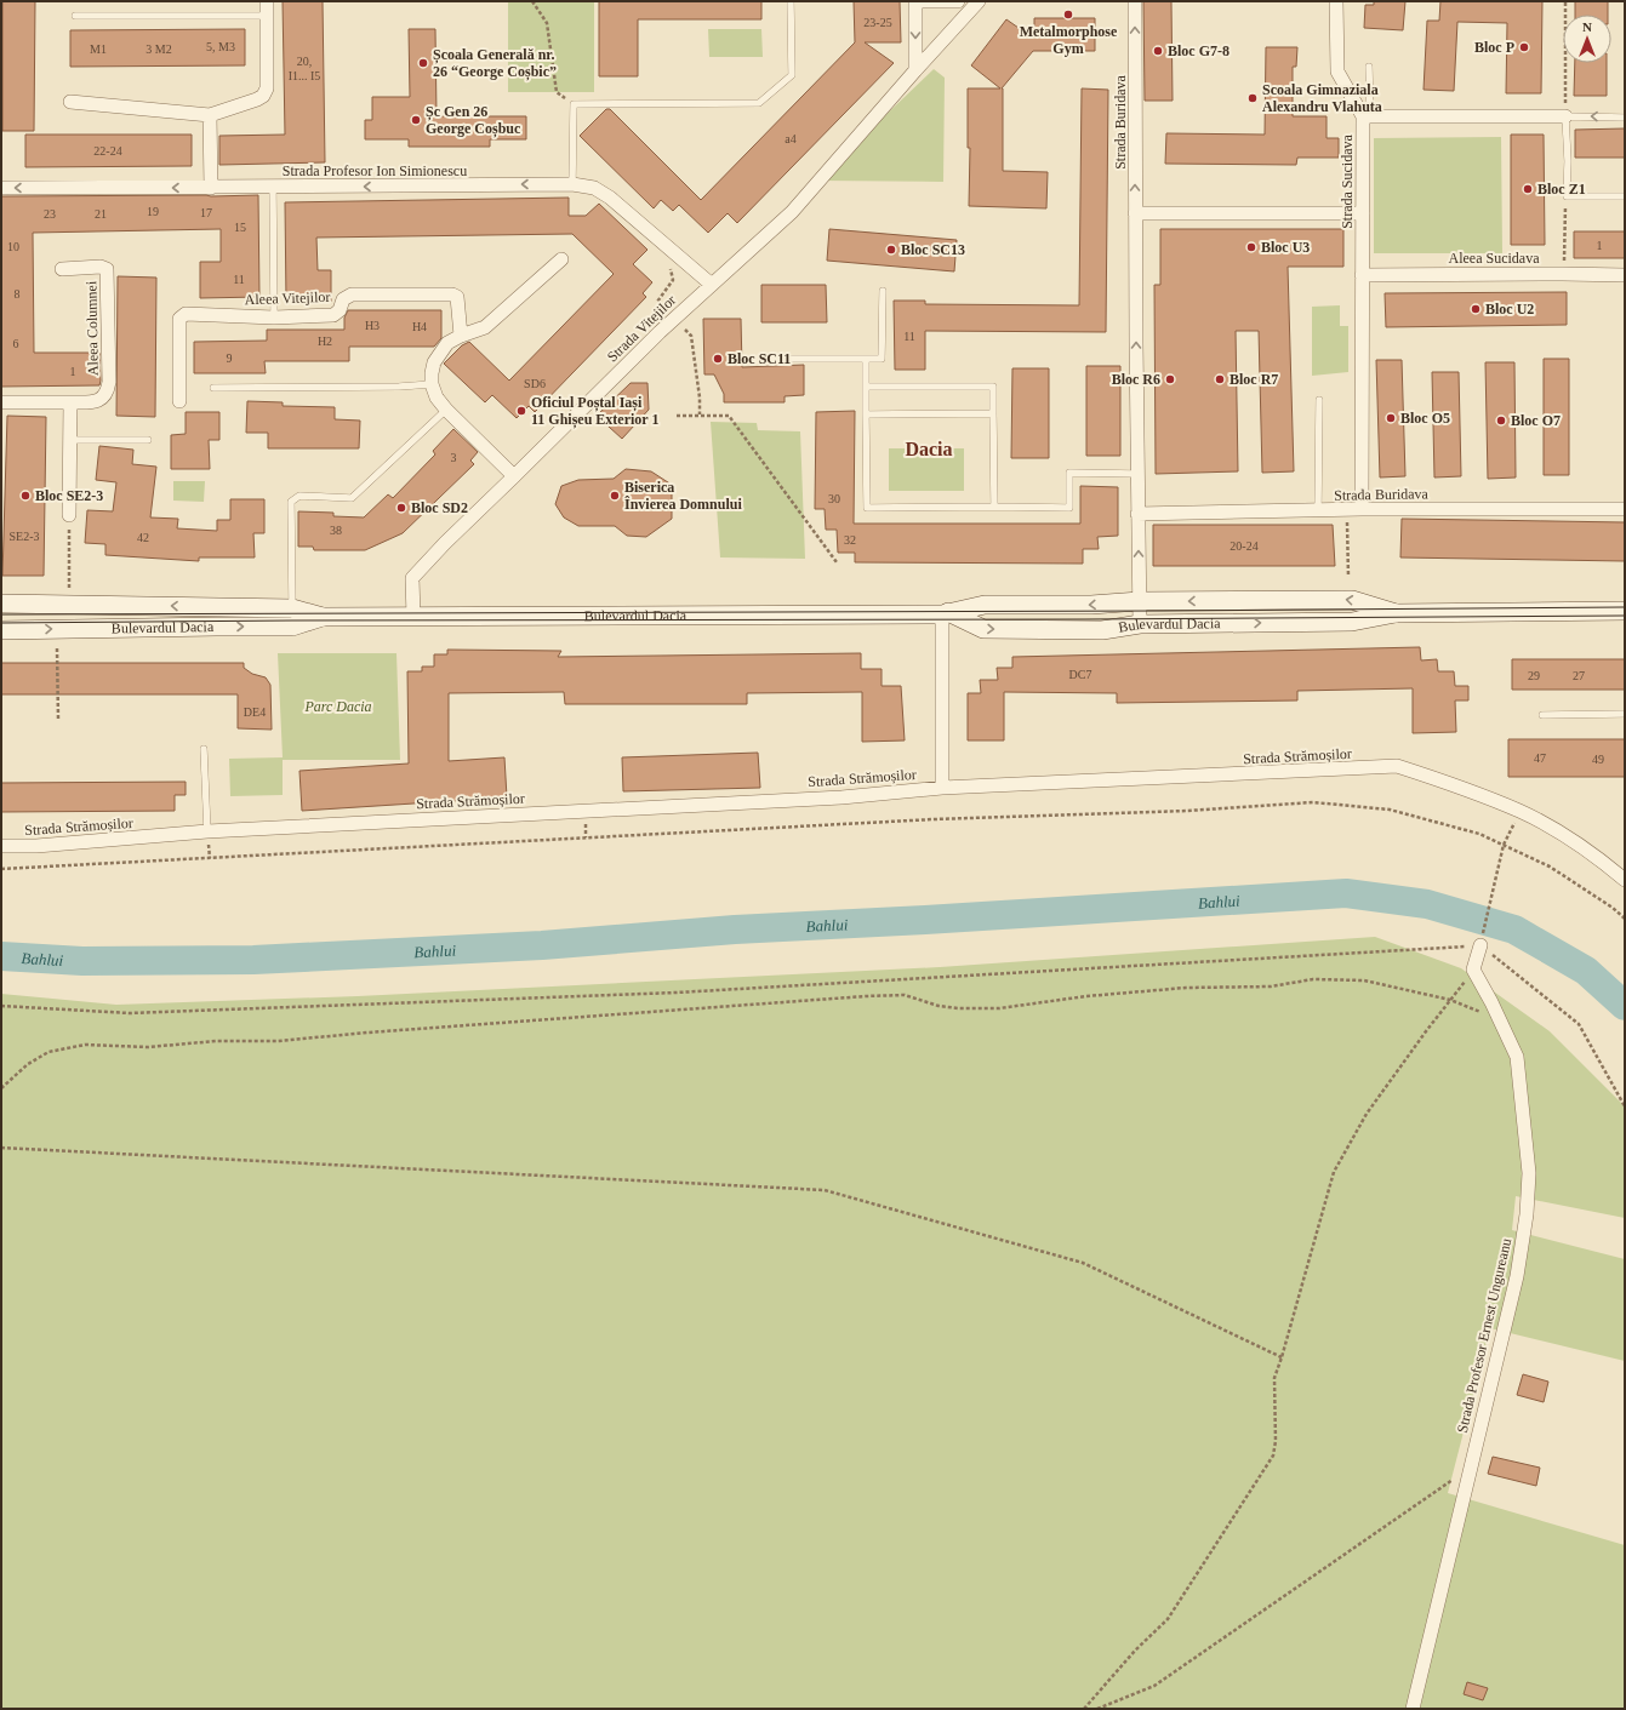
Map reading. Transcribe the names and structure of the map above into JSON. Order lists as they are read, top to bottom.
{
  "streets": {
    "street": [
      "Strada Buridava",
      "Strada Profesor Ion Simionescu",
      "Strada Sucidava",
      "Aleea Sucidava",
      "Aleea Vitejilor",
      "Aleea Columnei",
      "Strada Vitejilor",
      "Bulevardul Dacia",
      "Strada Strămoșilor",
      "Strada Profesor Ernest Ungureanu"
    ]
  },
  "crossings": [
    ["Strada Buridava", "Strada Sucidava"],
    ["Strada Buridava", "Bulevardul Dacia"],
    ["Strada Profesor Ion Simionescu", "Strada Vitejilor"],
    ["Strada Sucidava", "Aleea Sucidava"],
    ["Strada Vitejilor", "Bulevardul Dacia"]
  ],
  "one_way": ["Strada Buridava", "Strada Profesor Ion Simionescu"],
  "districts": ["Dacia"],
  "water": ["Bahlui"],
  "parks": ["Parc Dacia"],
  "places": [
    "Metalmorphose Gym",
    "Bloc P",
    "Bloc G7-8",
    "Școala Generală nr. 26 “George Coșbic”",
    "Scoala Gimnaziala Alexandru Vlahuta",
    "Șc Gen 26 George Coșbuc",
    "Bloc Z1",
    "Bloc U3",
    "Bloc SC13",
    "Bloc U2",
    "Bloc SC11",
    "Bloc R6",
    "Bloc R7",
    "Oficiul Poștal Iași 11 Ghișeu Exterior 1",
    "Bloc O5",
    "Bloc O7",
    "Bloc SE2-3",
    "Biserica Învierea Domnului",
    "Bloc SD2"
  ],
  "house_numbers": [
    "23-25",
    "5, M3",
    "M1",
    "3 M2",
    "20, I1... I5",
    "a4",
    "22-24",
    "19",
    "17",
    "23",
    "21",
    "15",
    "1",
    "10",
    "11",
    "8",
    "H3",
    "H4",
    "11",
    "H2",
    "6",
    "9",
    "1",
    "SD6",
    "3",
    "30",
    "38",
    "SE2-3",
    "42",
    "32",
    "20-24",
    "DC7",
    "29",
    "27",
    "DE4",
    "47",
    "49"
  ],
  "north": "top"
}
